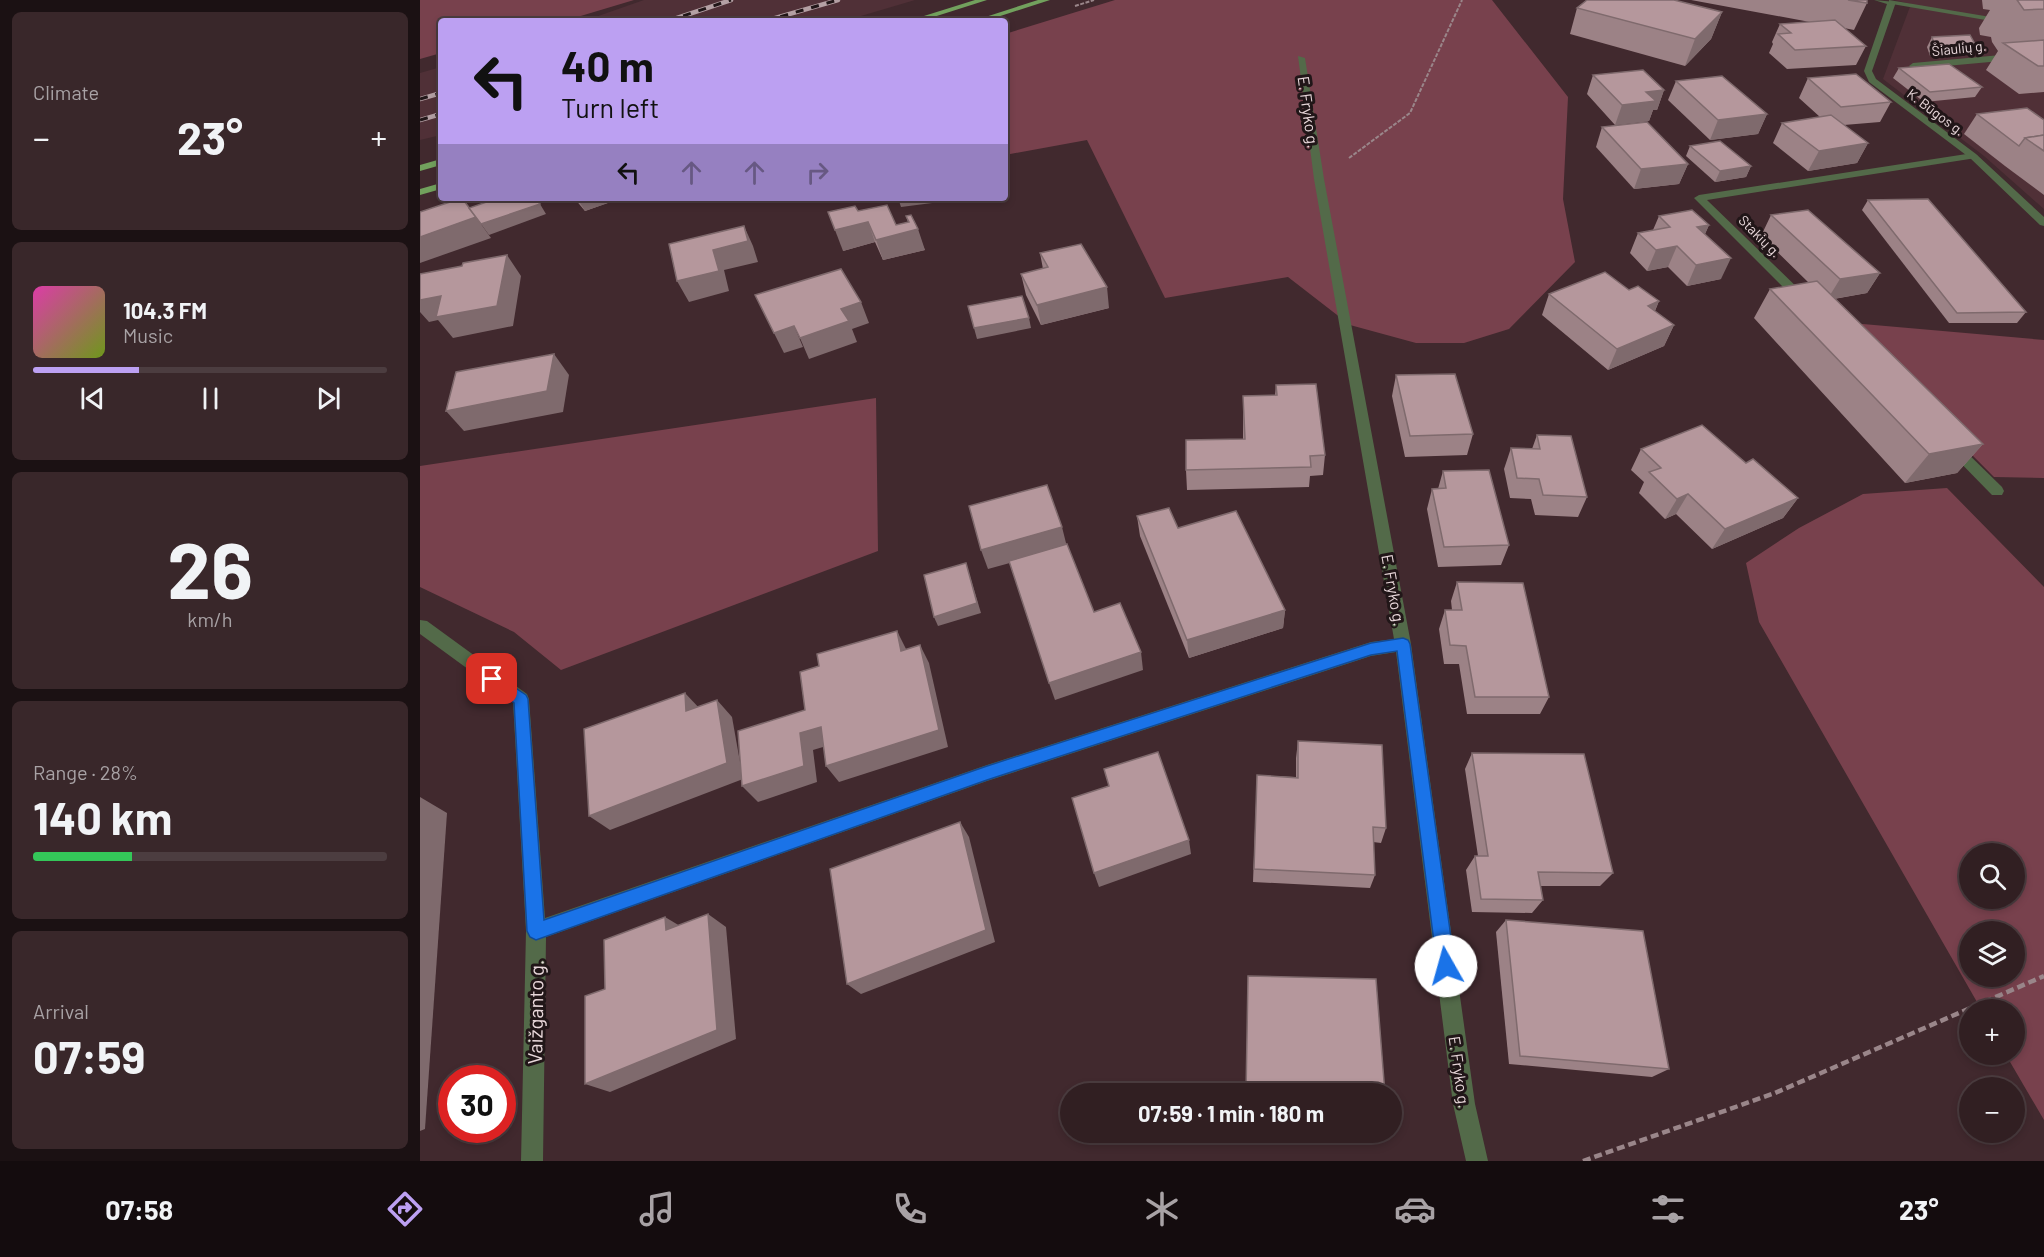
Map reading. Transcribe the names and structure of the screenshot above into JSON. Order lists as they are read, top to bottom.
{
  "streets": {
    "street": [
      "Šiaulių g.",
      "E. Fryko g.",
      "K. Būgos g.",
      "Stakių g.",
      "Vaižganto g."
    ]
  },
  "crossings": [
    ["K. Būgos g.", "Stakių g."]
  ],
  "page": {
    "tile": [
      "Climate",
      ["26", "km/h"],
      ["Range · 28%", "140 km"],
      ["Arrival", "07:59"]
    ],
    "turn": ["40 m", "Turn left"],
    "heat": ["−", "23°", "+"],
    "song": ["104.3 FM", "Music"],
    "map_buttons": ["+", "−"],
    "limit": "30",
    "trip": "07:59 · 1 min · 180 m",
    "tabs": ["07:58", "23°"]
  }
}
